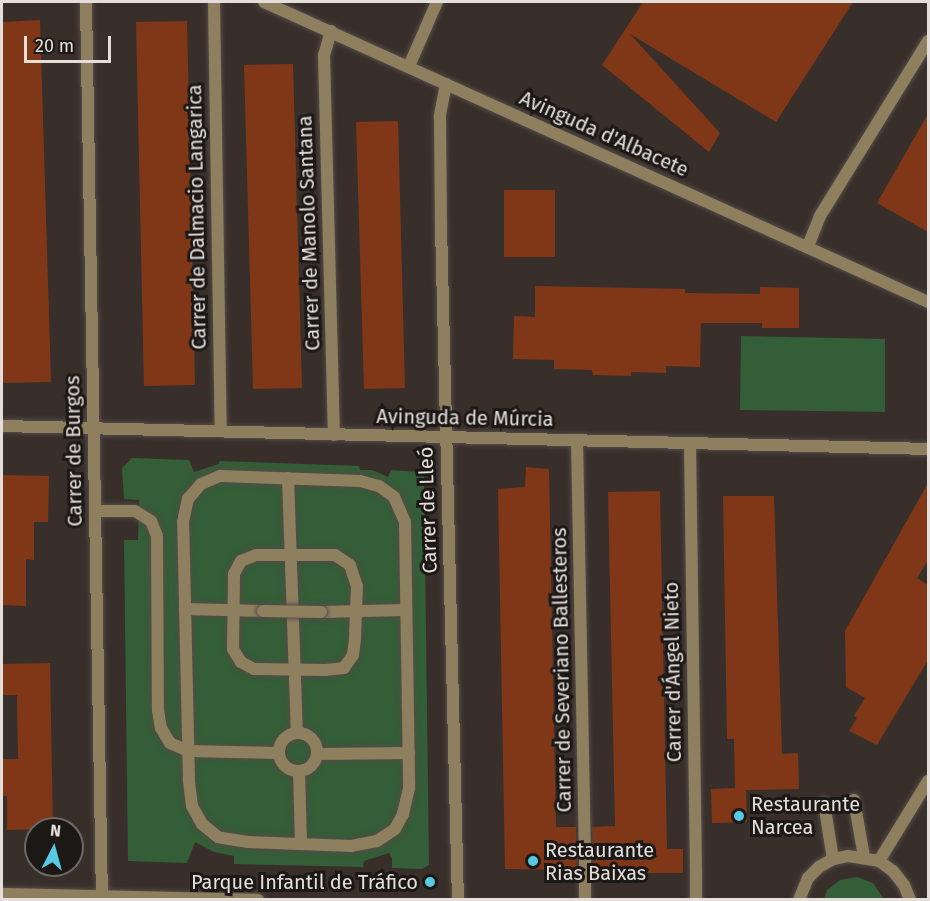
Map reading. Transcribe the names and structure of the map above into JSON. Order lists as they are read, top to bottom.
{
  "streets": {
    "street": [
      "Avinguda d'Albacete",
      "Carrer de Dalmacio Langarica",
      "Carrer de Manolo Santana",
      "Avinguda de Múrcia",
      "Carrer de Burgos",
      "Carrer de Lleó",
      "Carrer de Severiano Ballesteros",
      "Carrer d'Ángel Nieto"
    ]
  },
  "crossings": [
    ["Avinguda d'Albacete", "Carrer de Manolo Santana"],
    ["Avinguda d'Albacete", "Carrer de Lleó"],
    ["Carrer de Dalmacio Langarica", "Avinguda de Múrcia"],
    ["Carrer de Manolo Santana", "Avinguda de Múrcia"],
    ["Avinguda de Múrcia", "Carrer de Burgos"],
    ["Avinguda de Múrcia", "Carrer de Lleó"],
    ["Avinguda de Múrcia", "Carrer de Severiano Ballesteros"],
    ["Avinguda de Múrcia", "Carrer d'Ángel Nieto"]
  ],
  "places": ["Restaurante Narcea", "Restaurante Rias Baixas", "Parque Infantil de Tráfico"],
  "scale_bar": "20 m",
  "north": "top"
}
